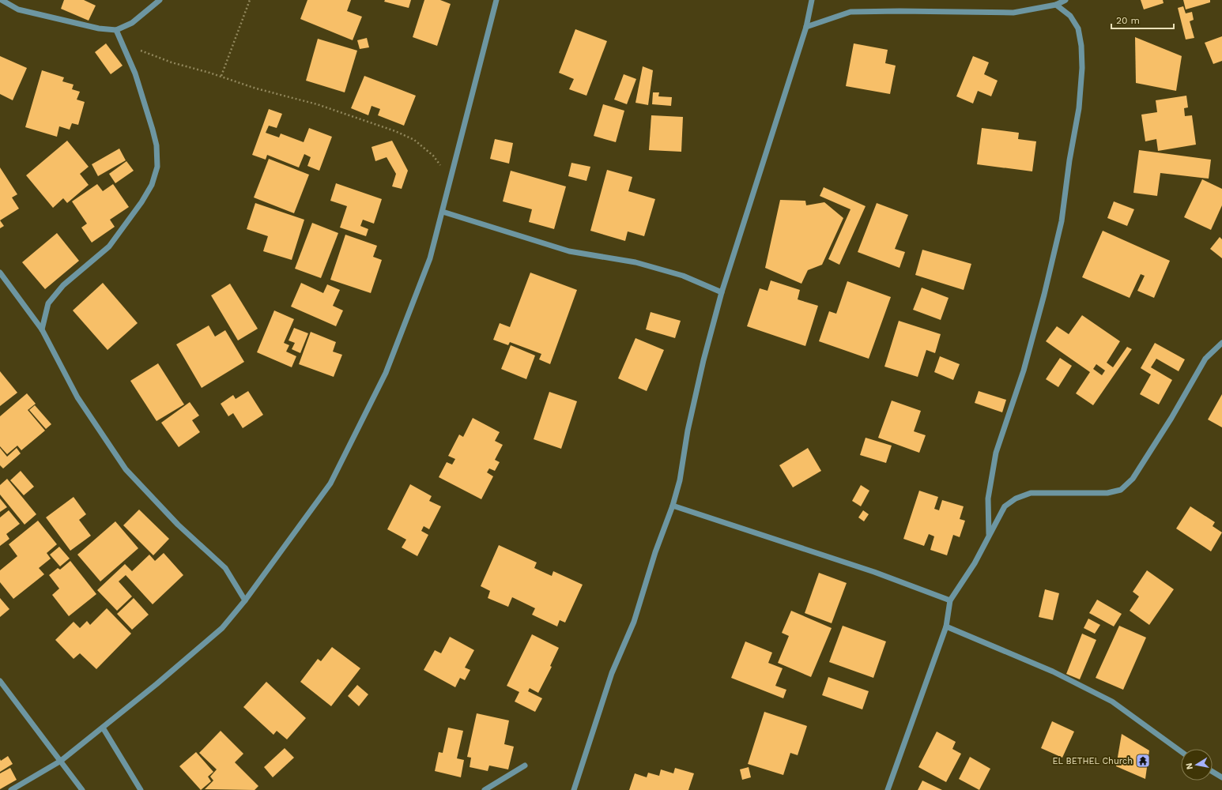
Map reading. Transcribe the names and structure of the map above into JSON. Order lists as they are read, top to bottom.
{
  "places": {
    "temple": ["EL BETHEL Church"]
  },
  "scale_bar": "20 m",
  "north": "left"
}
